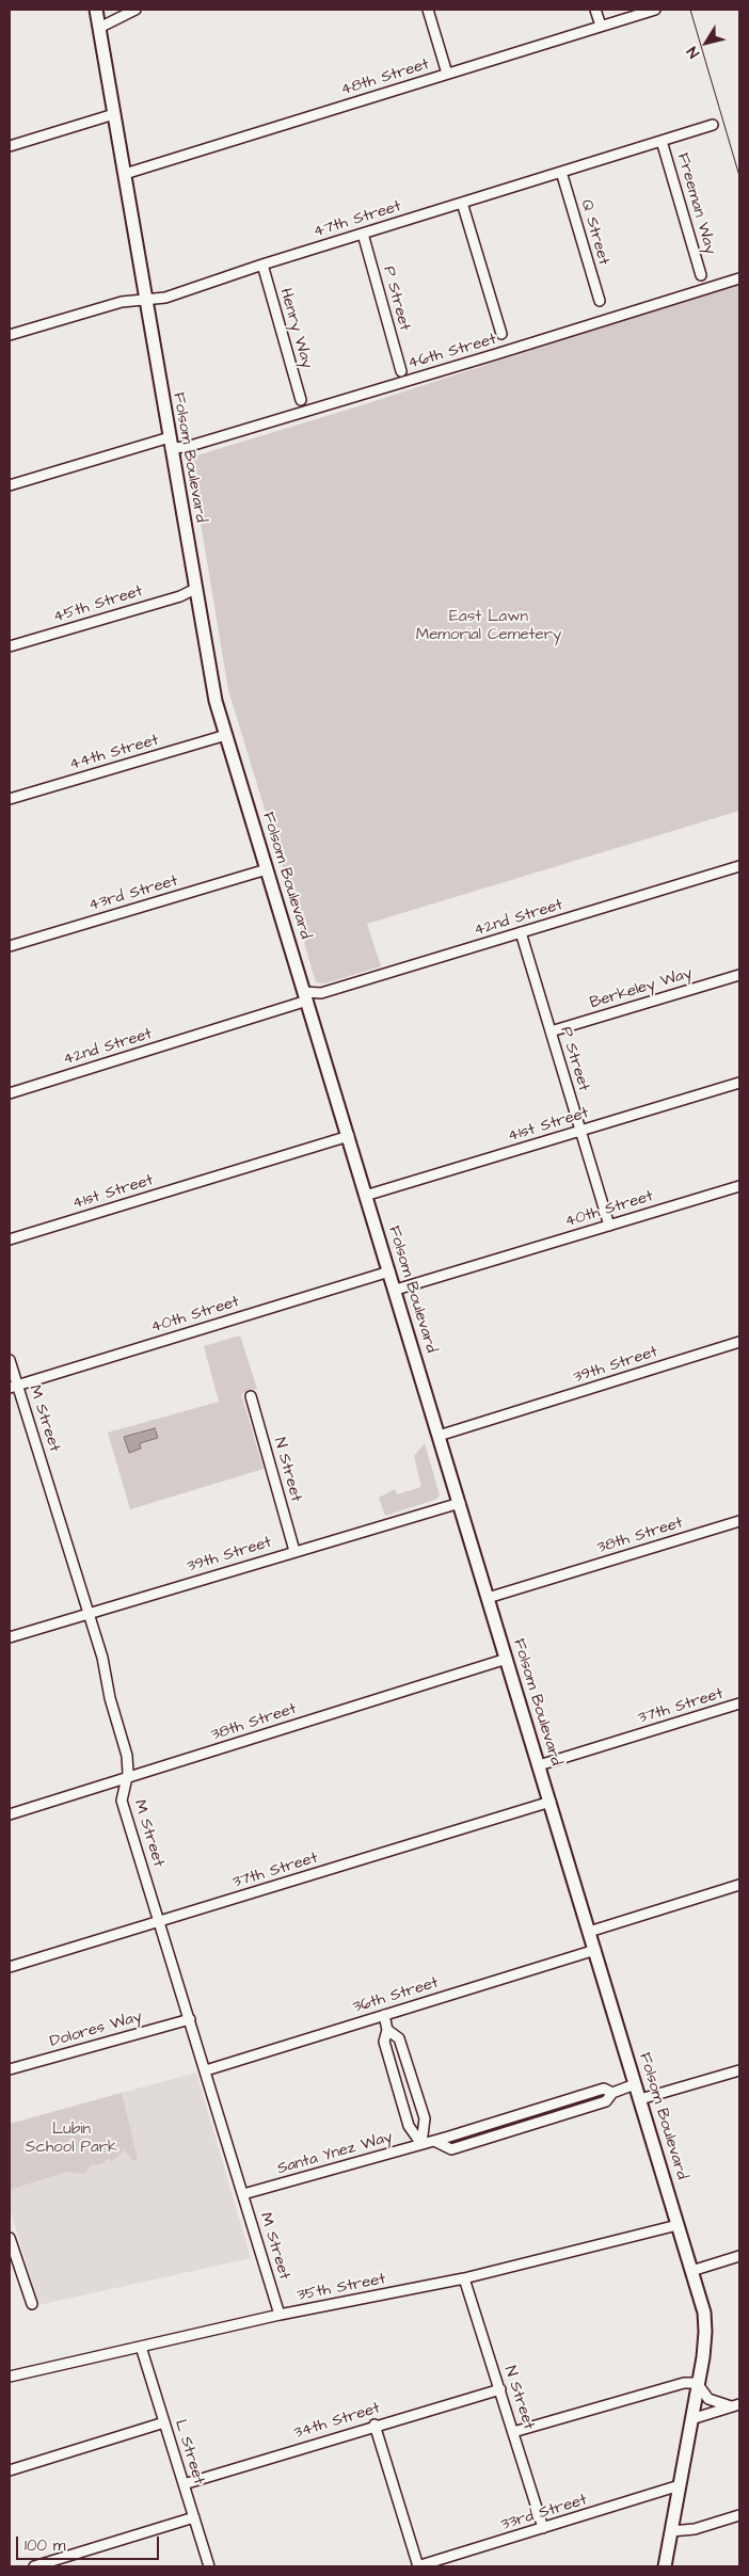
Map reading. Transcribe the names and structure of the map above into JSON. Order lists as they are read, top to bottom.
{
  "streets": {
    "main road": ["Folsom Boulevard"],
    "street": [
      "48th Street",
      "Freeman Way",
      "47th Street",
      "Q Street",
      "P Street",
      "Henry Way",
      "46th Street",
      "45th Street",
      "44th Street",
      "43rd Street",
      "42nd Street",
      "Berkeley Way",
      "41st Street",
      "40th Street",
      "39th Street",
      "M Street",
      "N Street",
      "38th Street",
      "37th Street",
      "36th Street",
      "Dolores Way",
      "Santa Ynez Way",
      "35th Street",
      "34th Street",
      "L Street",
      "33rd Street"
    ]
  },
  "crossings": [
    ["48th Street", "Folsom Boulevard"],
    ["Freeman Way", "47th Street"],
    ["47th Street", "Q Street"],
    ["47th Street", "P Street"],
    ["47th Street", "Henry Way"],
    ["47th Street", "Folsom Boulevard"],
    ["P Street", "42nd Street"],
    ["P Street", "Berkeley Way"],
    ["P Street", "41st Street"],
    ["P Street", "40th Street"],
    ["46th Street", "Folsom Boulevard"],
    ["Folsom Boulevard", "45th Street"],
    ["Folsom Boulevard", "44th Street"],
    ["Folsom Boulevard", "43rd Street"],
    ["Folsom Boulevard", "42nd Street"],
    ["Folsom Boulevard", "41st Street"],
    ["Folsom Boulevard", "40th Street"],
    ["Folsom Boulevard", "39th Street"],
    ["Folsom Boulevard", "38th Street"],
    ["Folsom Boulevard", "37th Street"],
    ["Folsom Boulevard", "36th Street"],
    ["Folsom Boulevard", "Santa Ynez Way"],
    ["Folsom Boulevard", "35th Street"],
    ["Folsom Boulevard", "33rd Street"],
    ["40th Street", "M Street"],
    ["39th Street", "M Street"],
    ["39th Street", "N Street"],
    ["M Street", "38th Street"],
    ["M Street", "37th Street"],
    ["M Street", "36th Street"],
    ["M Street", "Dolores Way"],
    ["M Street", "Santa Ynez Way"],
    ["M Street", "35th Street"],
    ["N Street", "35th Street"],
    ["N Street", "34th Street"],
    ["N Street", "33rd Street"],
    ["35th Street", "L Street"],
    ["34th Street", "L Street"]
  ],
  "parks": ["East Lawn Memorial Cemetery", "Lubin School Park"],
  "scale_bar": "100 m",
  "north": "bottom left"
}
